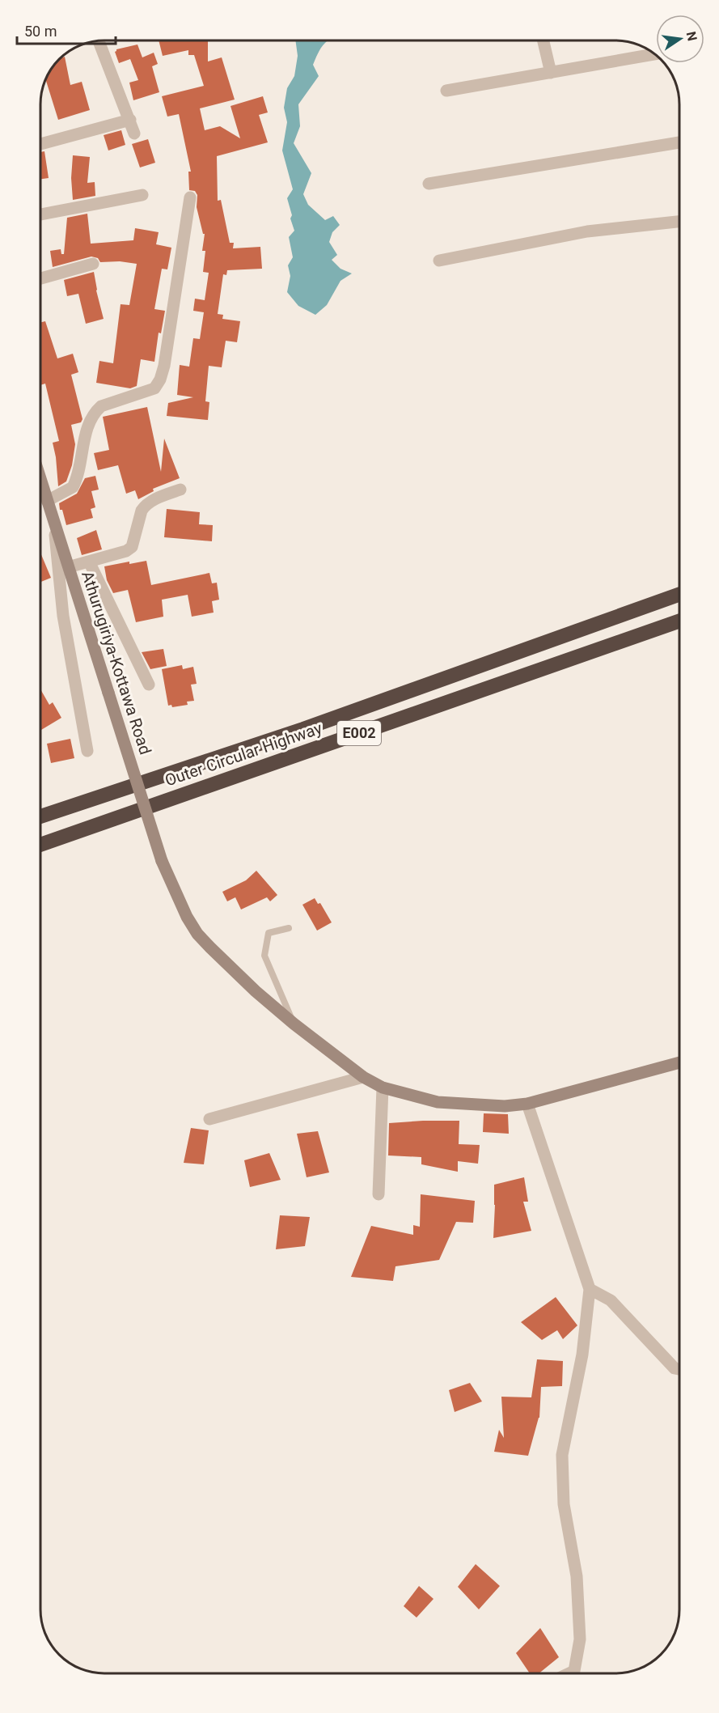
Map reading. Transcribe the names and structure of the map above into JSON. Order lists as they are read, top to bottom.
{
  "streets": {
    "highway": ["E002", "Outer Circular Highway"],
    "main road": ["Athurugiriya-Kottawa Road"]
  },
  "scale_bar": "50 m",
  "north": "right"
}
